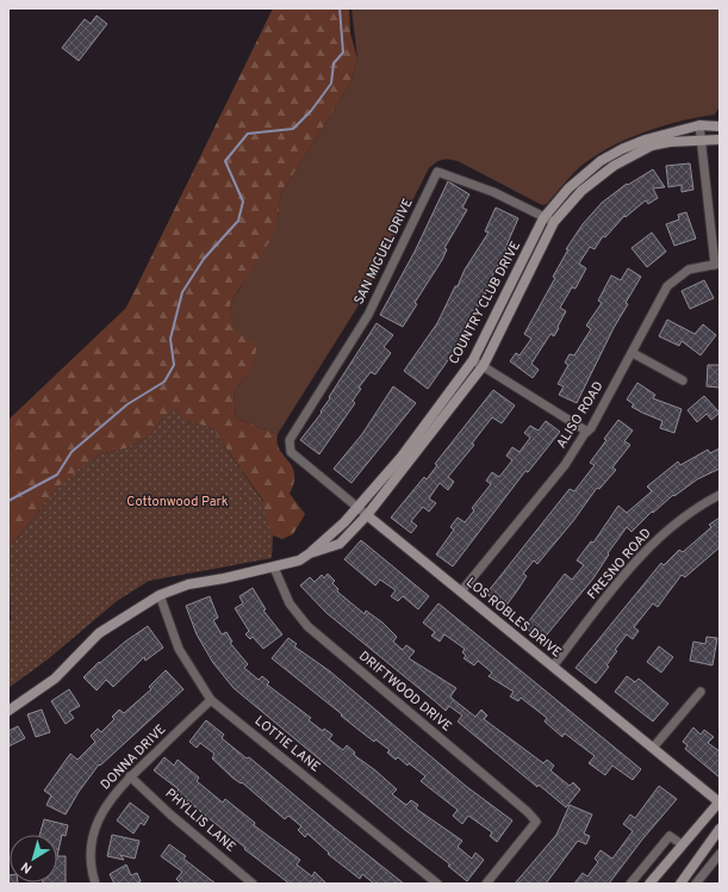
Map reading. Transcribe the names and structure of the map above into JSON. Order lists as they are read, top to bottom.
{
  "streets": {
    "street": [
      "SAN MIGUEL DRIVE",
      "COUNTRY CLUB DRIVE",
      "ALISO ROAD",
      "FRESNO ROAD",
      "LOS ROBLES DRIVE",
      "DRIFTWOOD DRIVE",
      "LOTTIE LANE",
      "DONNA DRIVE",
      "PHYLLIS LANE"
    ]
  },
  "crossings": [
    ["SAN MIGUEL DRIVE", "COUNTRY CLUB DRIVE"],
    ["SAN MIGUEL DRIVE", "LOS ROBLES DRIVE"],
    ["COUNTRY CLUB DRIVE", "LOS ROBLES DRIVE"],
    ["COUNTRY CLUB DRIVE", "DRIFTWOOD DRIVE"],
    ["COUNTRY CLUB DRIVE", "LOTTIE LANE"],
    ["ALISO ROAD", "LOS ROBLES DRIVE"],
    ["FRESNO ROAD", "LOS ROBLES DRIVE"],
    ["LOTTIE LANE", "DONNA DRIVE"],
    ["DONNA DRIVE", "PHYLLIS LANE"]
  ],
  "parks": ["Cottonwood Park"],
  "north": "bottom left"
}
